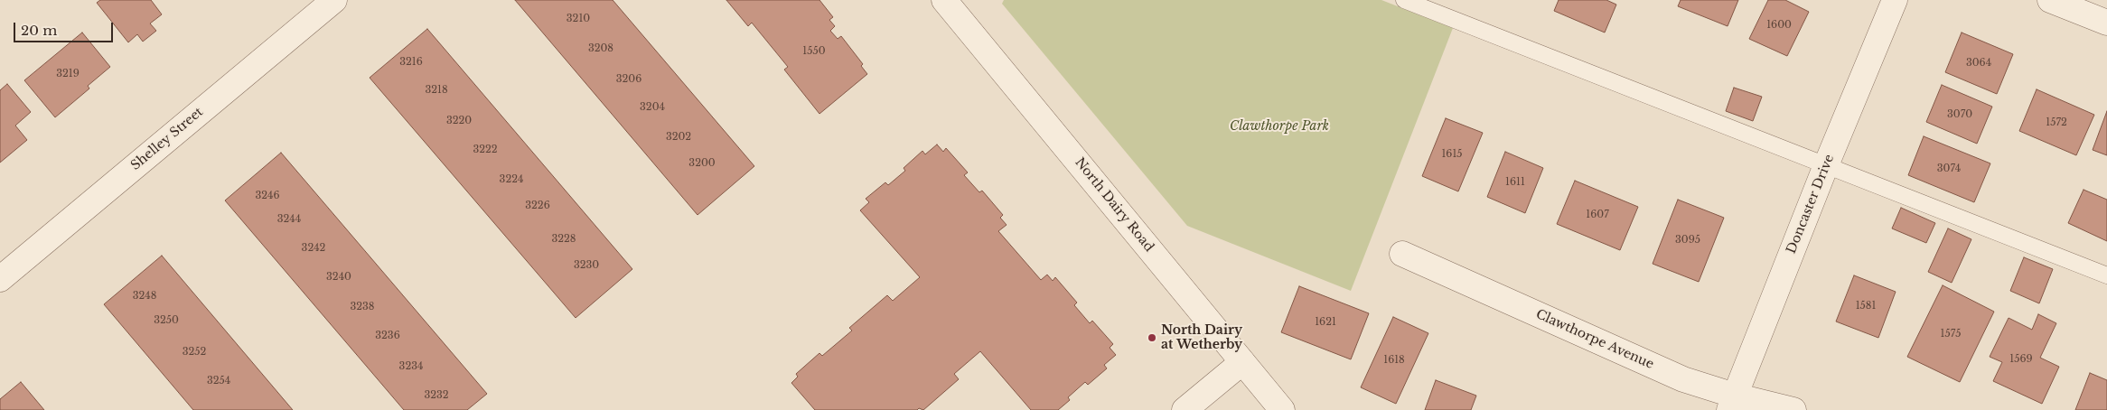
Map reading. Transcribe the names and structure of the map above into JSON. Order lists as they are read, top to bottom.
{
  "streets": {
    "street": [
      "Shelley Street",
      "Doncaster Drive",
      "North Dairy Road",
      "Clawthorpe Avenue"
    ]
  },
  "crossings": [
    ["Doncaster Drive", "Clawthorpe Avenue"]
  ],
  "parks": ["Clawthorpe Park"],
  "places": ["North Dairy at Wetherby"],
  "house_numbers": [
    "3210",
    "1600",
    "3208",
    "1550",
    "3216",
    "3064",
    "3219",
    "3206",
    "3218",
    "3204",
    "3070",
    "3220",
    "1572",
    "3202",
    "3222",
    "1615",
    "3200",
    "3074",
    "3224",
    "1611",
    "3246",
    "3226",
    "1607",
    "3244",
    "3228",
    "3095",
    "3242",
    "3230",
    "3240",
    "3248",
    "1581",
    "3238",
    "3250",
    "1621",
    "1575",
    "3236",
    "3252",
    "1569",
    "1618",
    "3234",
    "3254",
    "3232"
  ],
  "scale_bar": "20 m"
}
